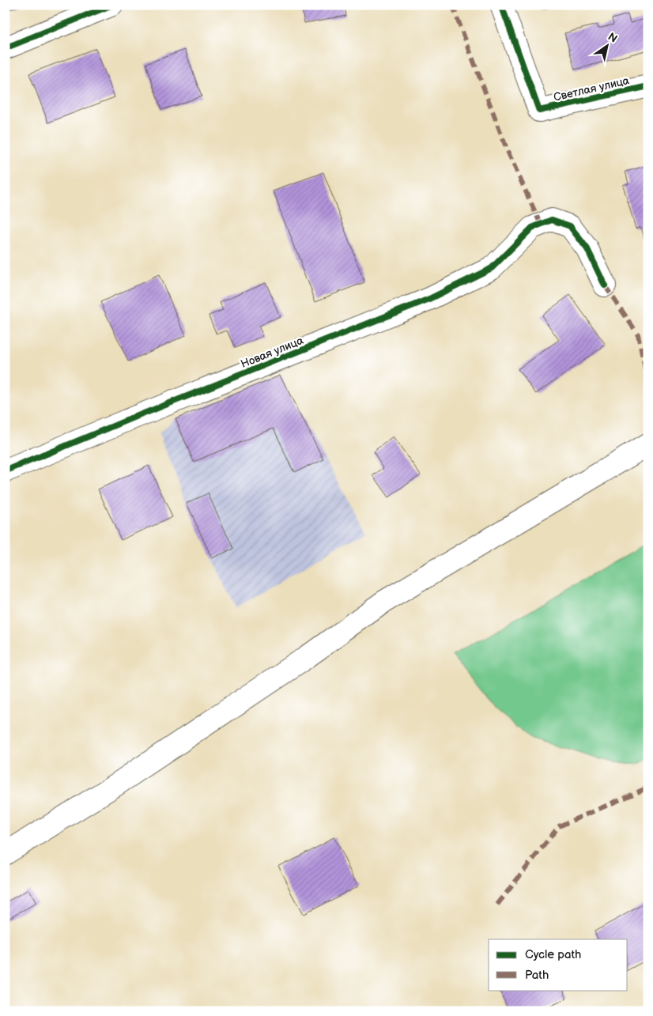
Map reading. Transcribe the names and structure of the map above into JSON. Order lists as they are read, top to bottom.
{
  "streets": {
    "street": ["Светлая улица", "Новая улица"]
  },
  "legend": ["Cycle path", "Path"],
  "north": "top right"
}
